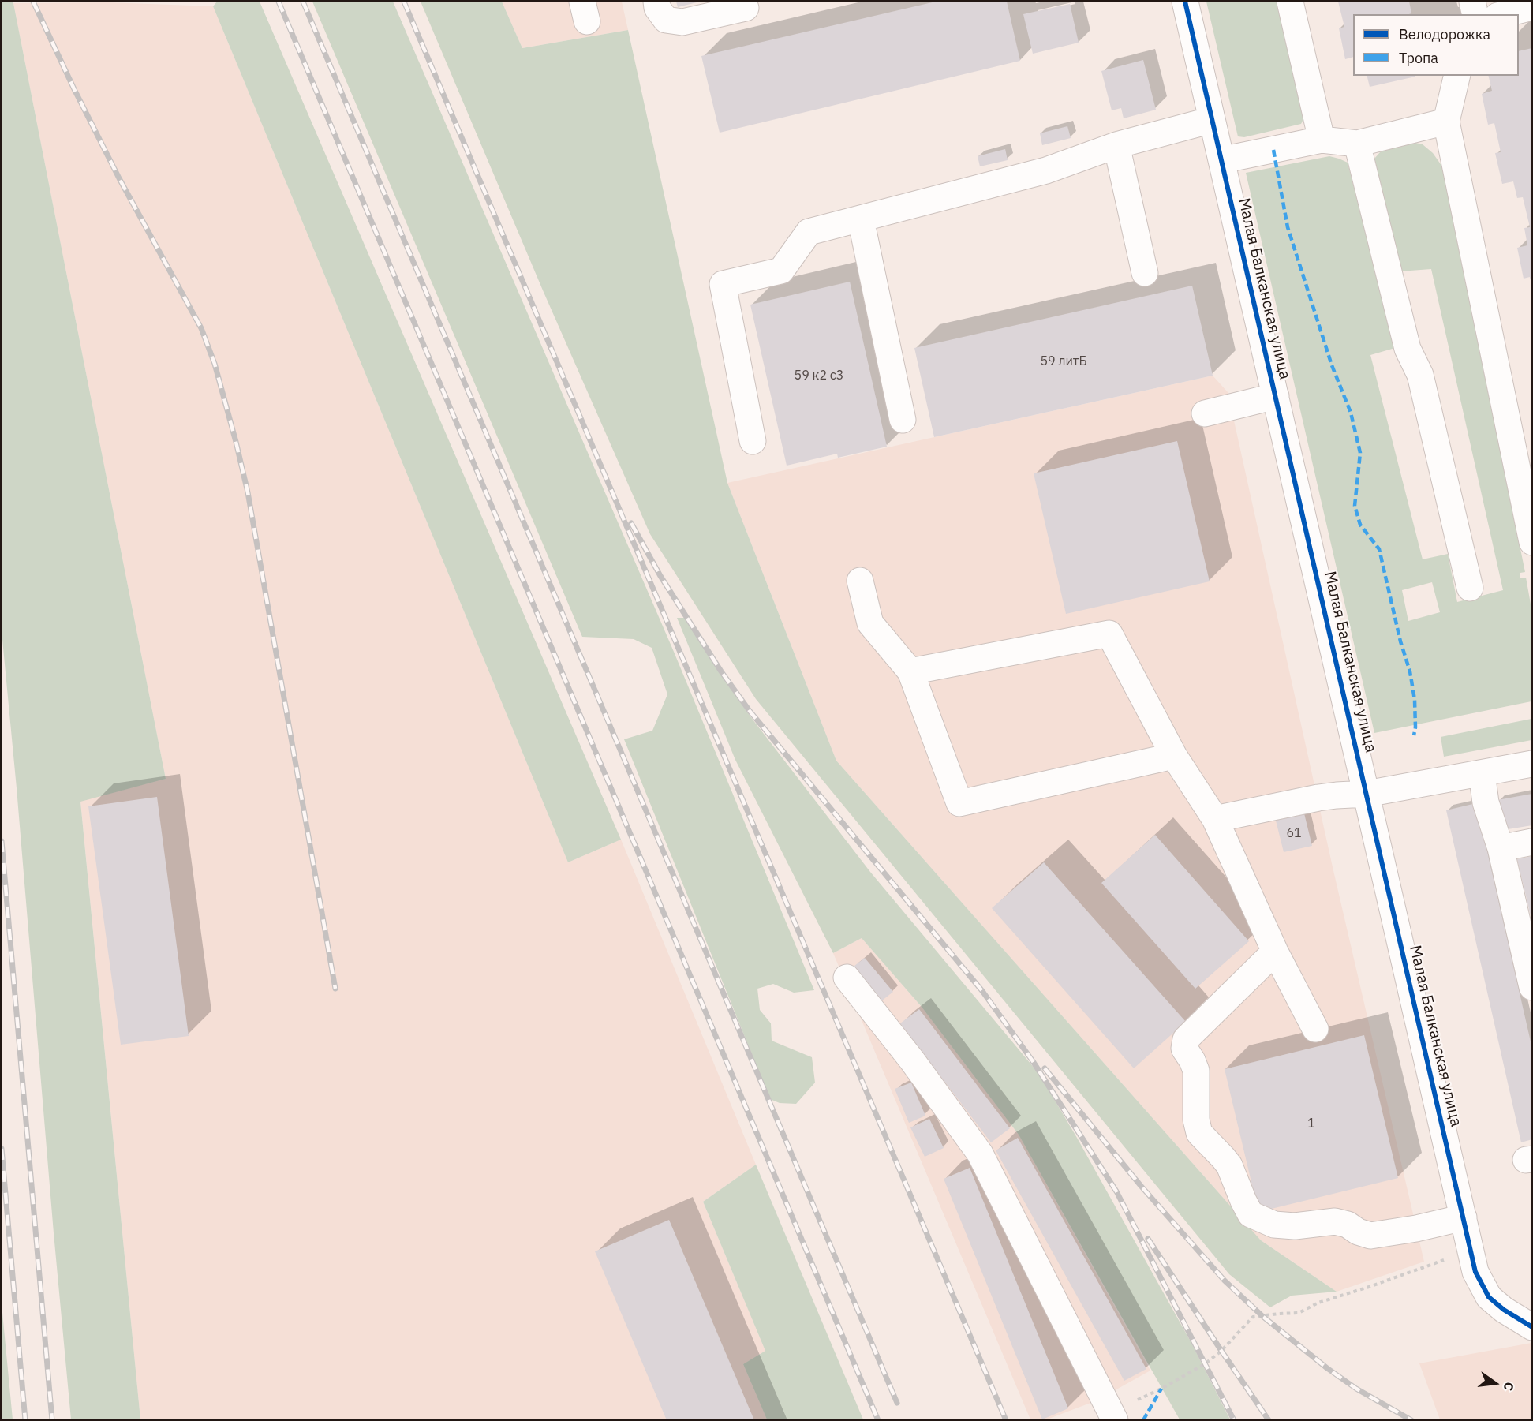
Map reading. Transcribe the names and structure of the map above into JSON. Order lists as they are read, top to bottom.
{
  "streets": {
    "street": ["Малая Балканская улица"]
  },
  "house_numbers": [
    "59 литБ",
    "59 к2 с3",
    "61",
    "1"
  ],
  "legend": ["Велодорожка", "Тропа"],
  "north": "right"
}
